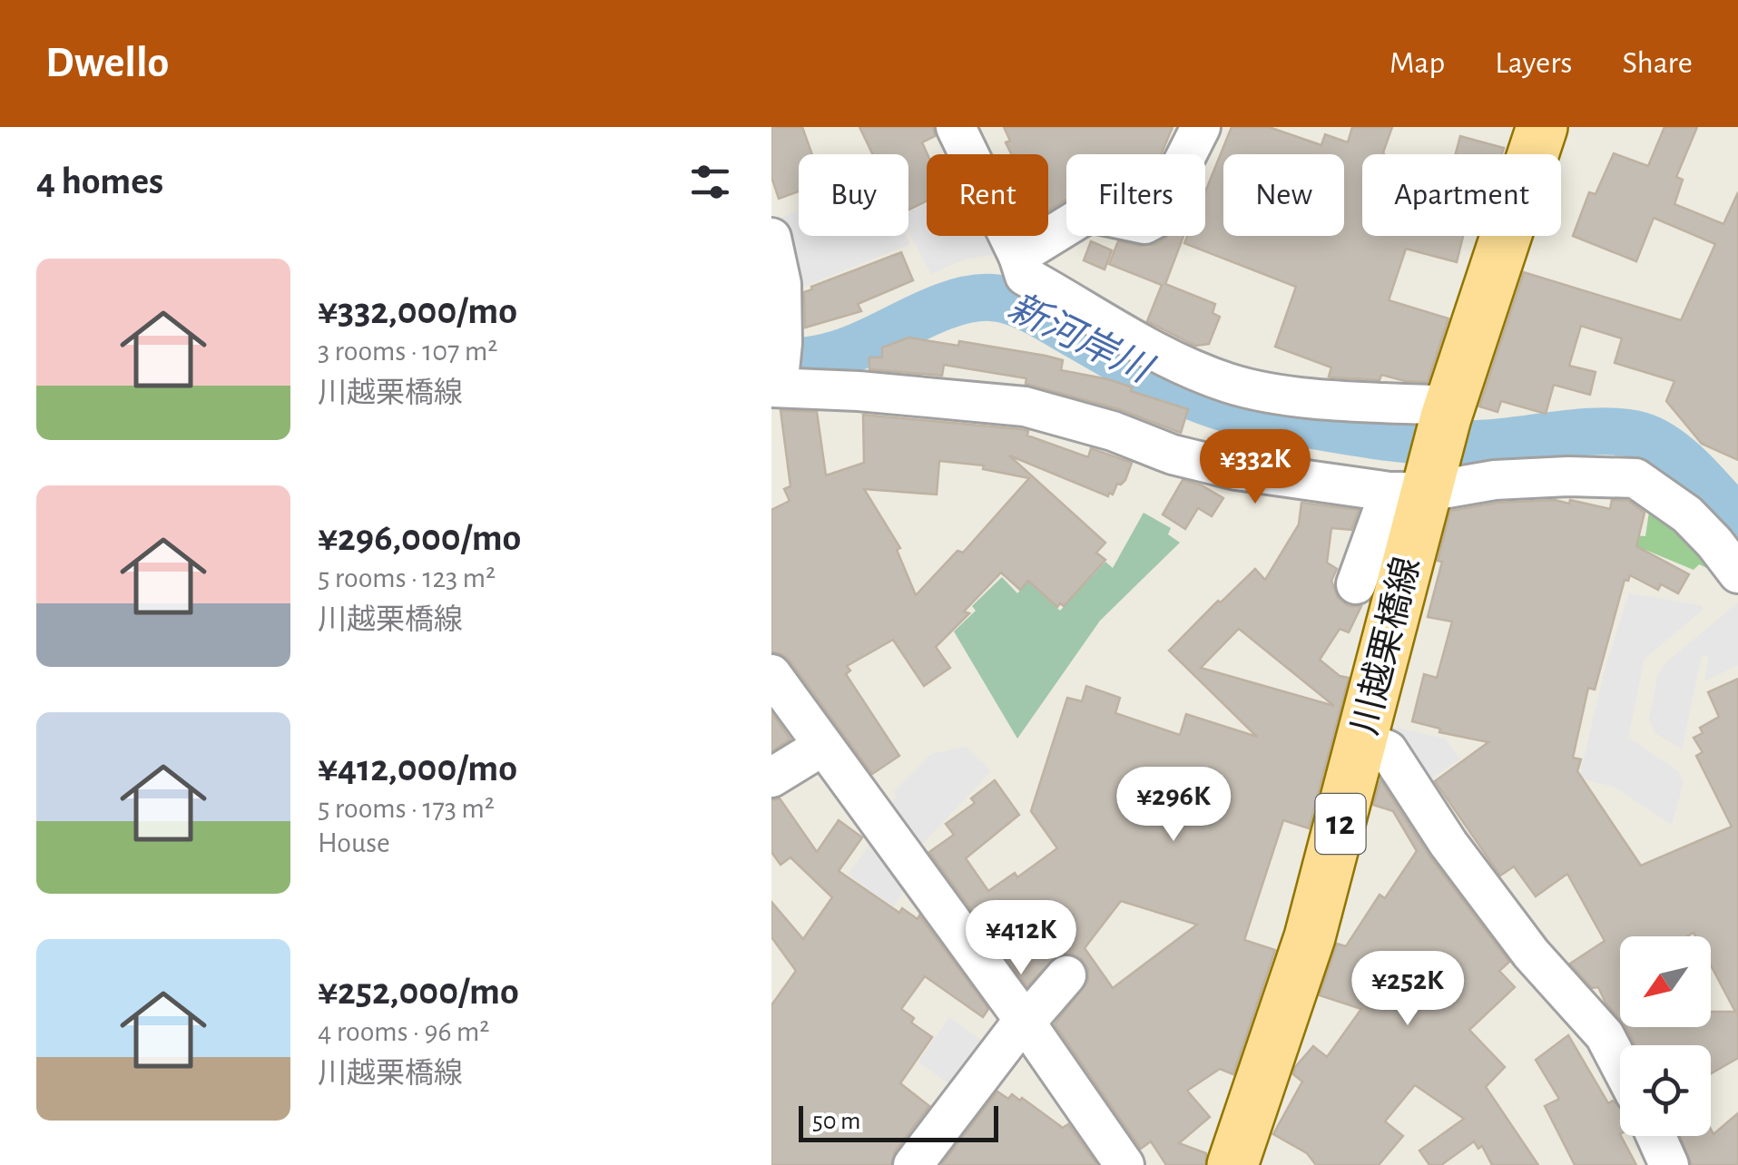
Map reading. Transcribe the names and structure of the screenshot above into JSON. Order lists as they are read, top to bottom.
{
  "streets": {
    "main road": ["川越栗橋線", "12"]
  },
  "water": ["新河岸川"],
  "scale_bar": "50 m",
  "north": "bottom left",
  "page": {
    "header": "Dwello",
    "nav": ["Map", "Layers", "Share"],
    "heading": "4 homes",
    "chip": [
      "Buy",
      "Rent",
      "Filters",
      "New",
      "Apartment"
    ],
    "list": [
      {
        "name": "¥332,000/mo",
        "note": "3 rooms · 107 m² · 川越栗橋線"
      },
      {
        "name": "¥296,000/mo",
        "note": "5 rooms · 123 m² · 川越栗橋線"
      },
      {
        "name": "¥412,000/mo",
        "note": "5 rooms · 173 m² · House"
      },
      {
        "name": "¥252,000/mo",
        "note": "4 rooms · 96 m² · 川越栗橋線"
      }
    ],
    "price": [
      "¥332K",
      "¥296K",
      "¥412K",
      "¥252K"
    ],
    "scale": "50 m"
  }
}
